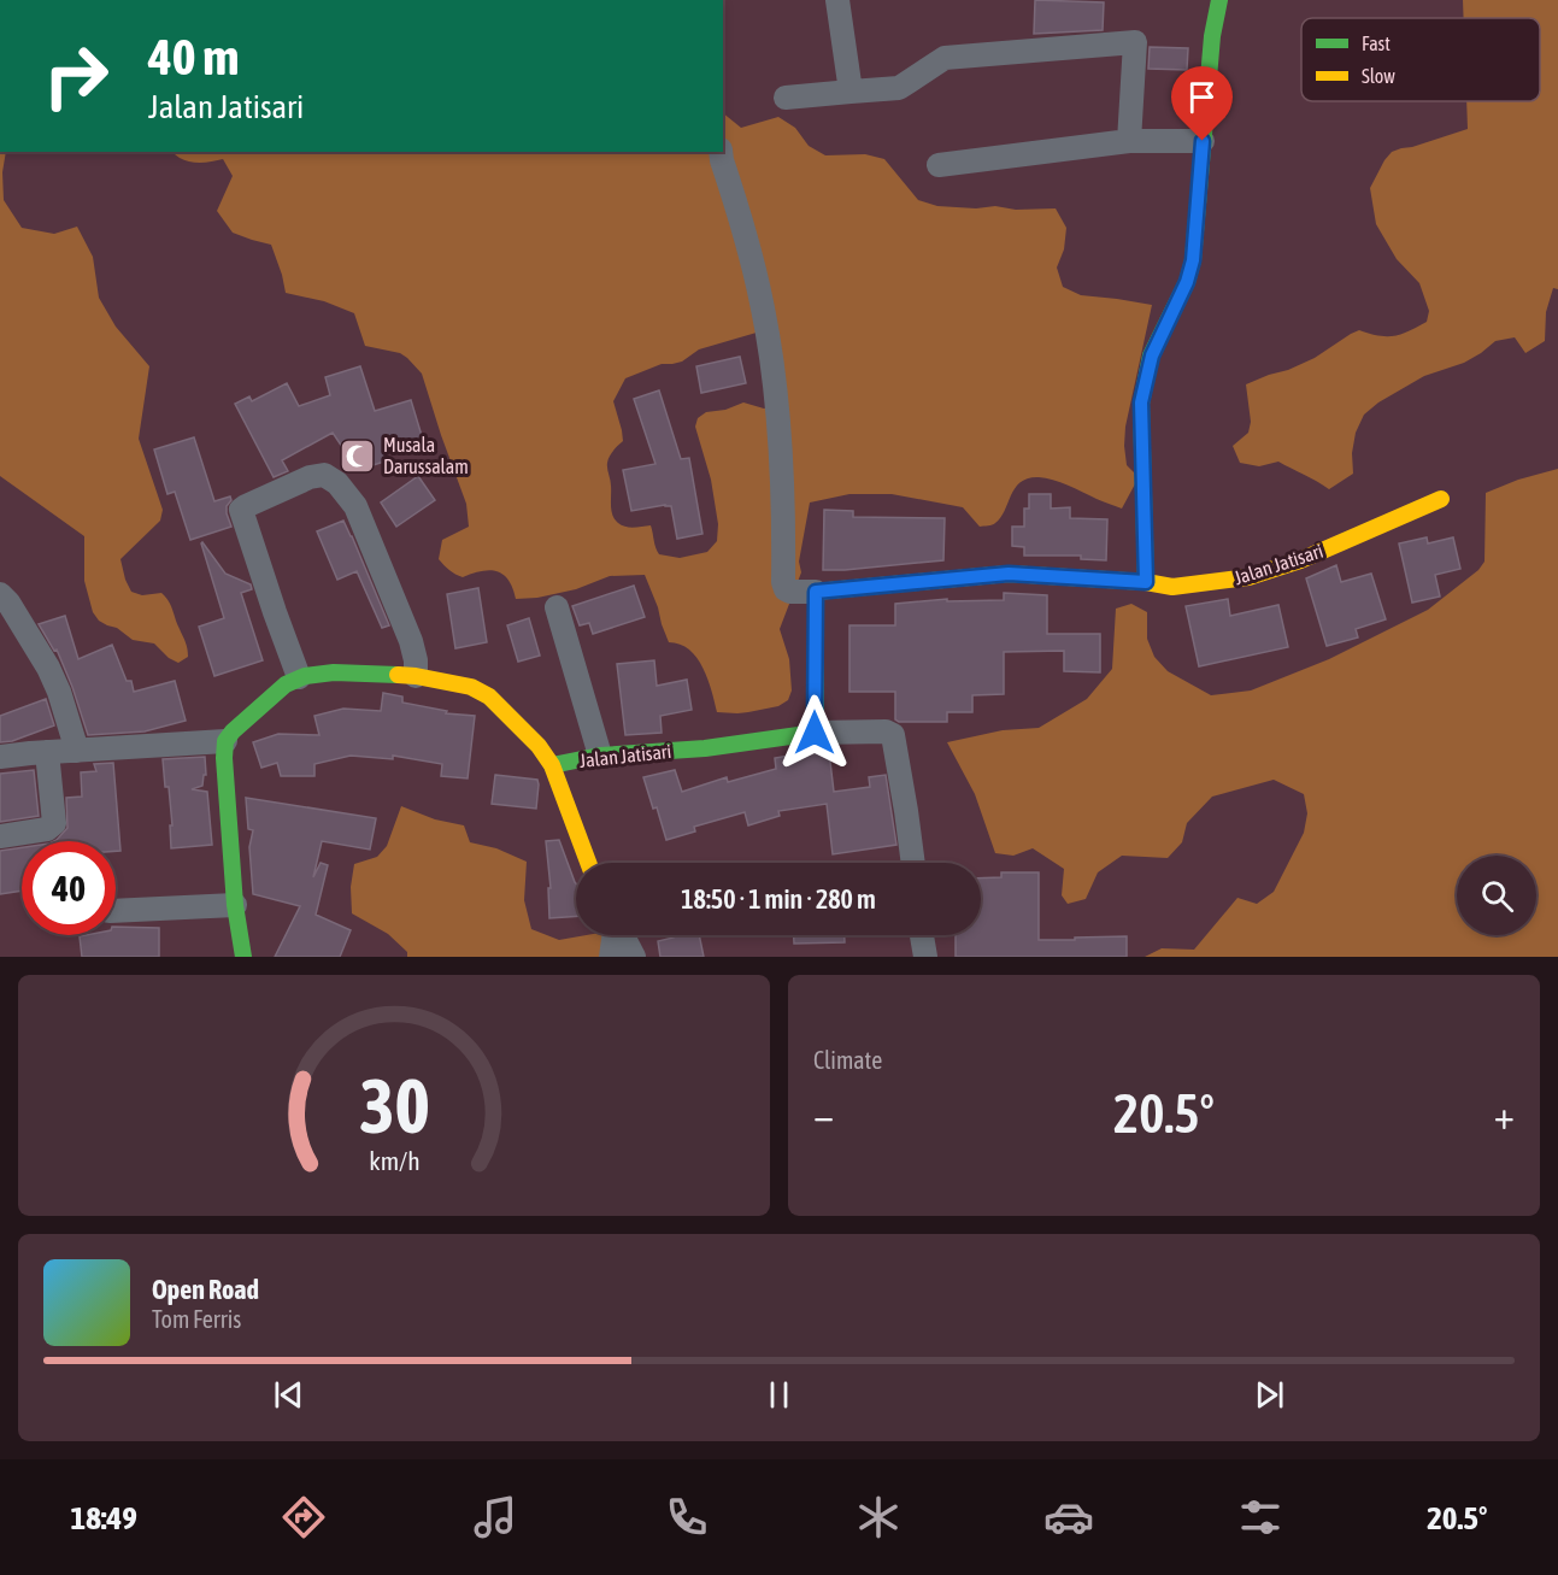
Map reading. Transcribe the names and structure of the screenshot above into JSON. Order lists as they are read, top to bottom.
{
  "streets": {
    "street": ["Jalan Jatisari"]
  },
  "places": {
    "mosque": ["Musala Darussalam"]
  },
  "legend": ["Fast", "Slow"],
  "page": {
    "turn": ["40 m", "Jalan Jatisari"],
    "limit": "40",
    "trip": "18:50 · 1 min · 280 m",
    "tile": "Climate",
    "heat": ["−", "20.5°", "+"],
    "song": ["Open Road", "Tom Ferris"],
    "tabs": ["18:49", "20.5°"],
    "gauge": ["30", "km/h"]
  }
}
